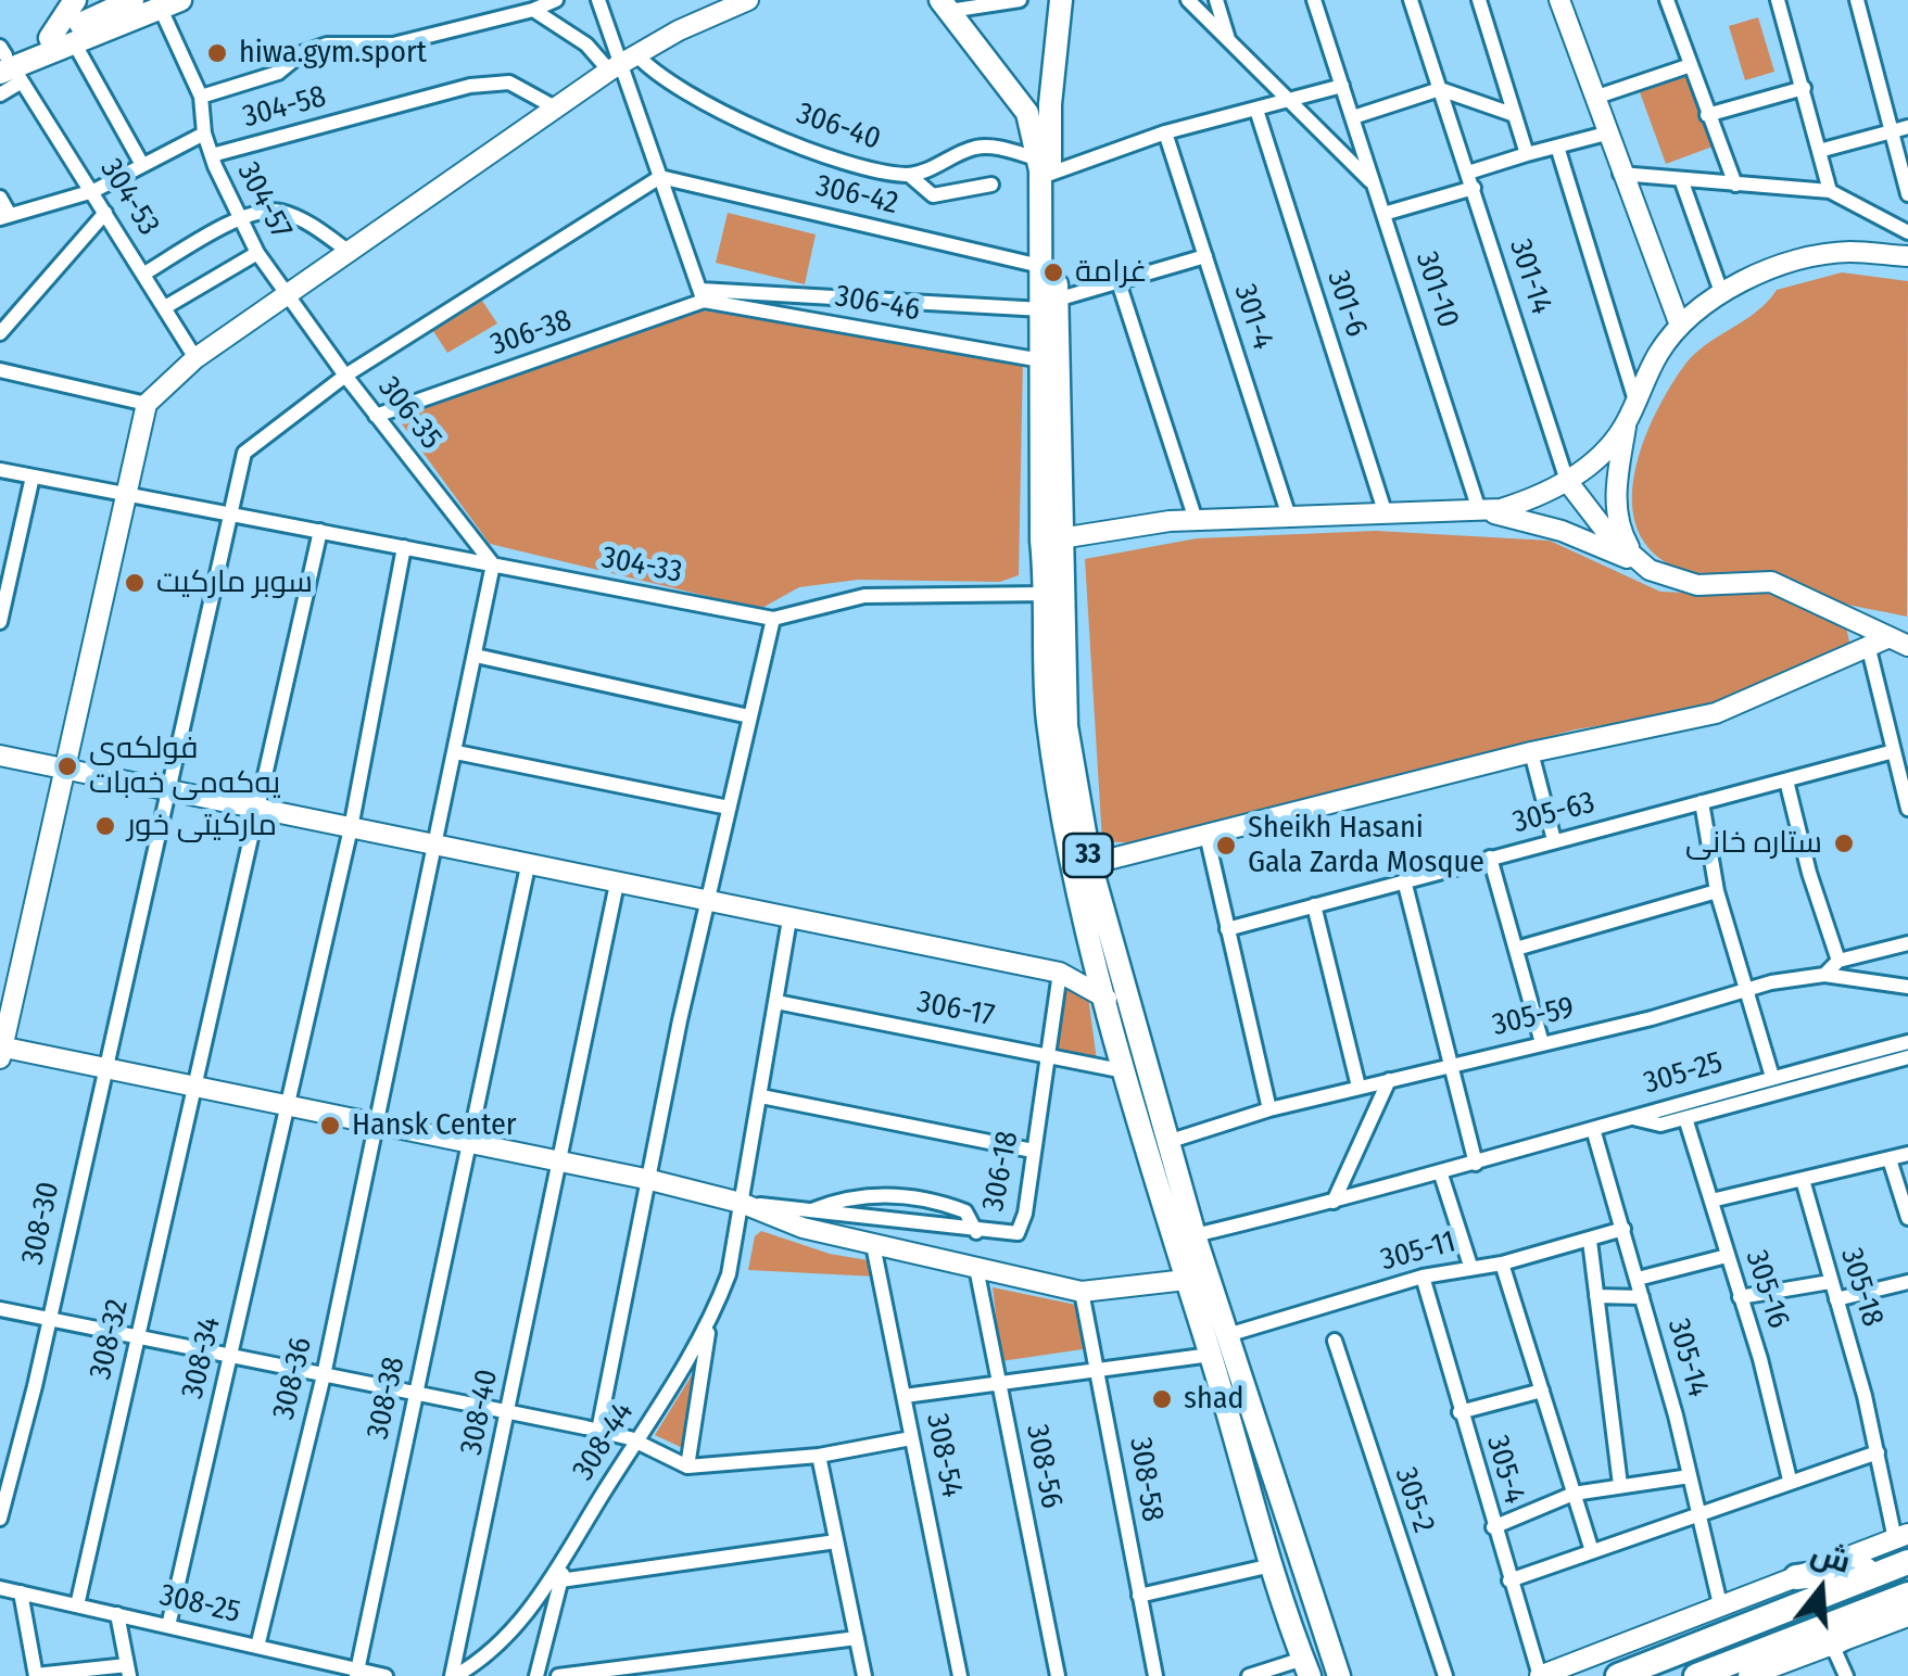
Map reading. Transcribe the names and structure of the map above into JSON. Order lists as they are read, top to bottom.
{
  "streets": {
    "main road": ["33"],
    "street": [
      "304-58",
      "306-40",
      "306-42",
      "304-53",
      "304-57",
      "301-14",
      "301-10",
      "306-46",
      "301-6",
      "301-4",
      "306-38",
      "306-35",
      "304-33",
      "305-63",
      "306-17",
      "305-59",
      "305-25",
      "306-18",
      "308-30",
      "305-11",
      "305-18",
      "305-16",
      "308-32",
      "308-34",
      "305-14",
      "308-36",
      "308-38",
      "308-40",
      "308-44",
      "308-54",
      "308-56",
      "305-4",
      "308-58",
      "305-2",
      "308-25"
    ]
  },
  "crossings": [
    ["304-58", "304-57"],
    ["306-40", "33"],
    ["306-42", "33"],
    ["306-42", "308-30"],
    ["304-57", "306-35"],
    ["306-46", "306-38"],
    ["306-46", "33"],
    ["306-38", "306-35"],
    ["306-35", "304-33"],
    ["306-35", "308-30"],
    ["306-35", "308-36"],
    ["304-33", "33"],
    ["304-33", "308-30"],
    ["304-33", "308-32"],
    ["304-33", "308-34"],
    ["304-33", "308-36"],
    ["33", "306-17"],
    ["33", "305-59"],
    ["33", "305-25"],
    ["33", "305-11"],
    ["306-17", "306-18"],
    ["306-17", "308-44"],
    ["305-25", "305-14"],
    ["306-18", "308-44"],
    ["305-11", "305-14"],
    ["305-11", "305-4"],
    ["308-32", "308-25"],
    ["308-34", "308-25"],
    ["308-36", "308-25"],
    ["308-38", "308-25"],
    ["308-40", "308-44"]
  ],
  "places": [
    "hiwa.gym.sport",
    "غرامة",
    "سوبر مارکیت",
    "فولکه‌ی یه‌که‌می خه‌بات",
    "مارکیتی خور",
    "ستاره خانی",
    "Sheikh Hasani Gala Zarda Mosque",
    "Hansk Center",
    "shad"
  ],
  "north": "top"
}
